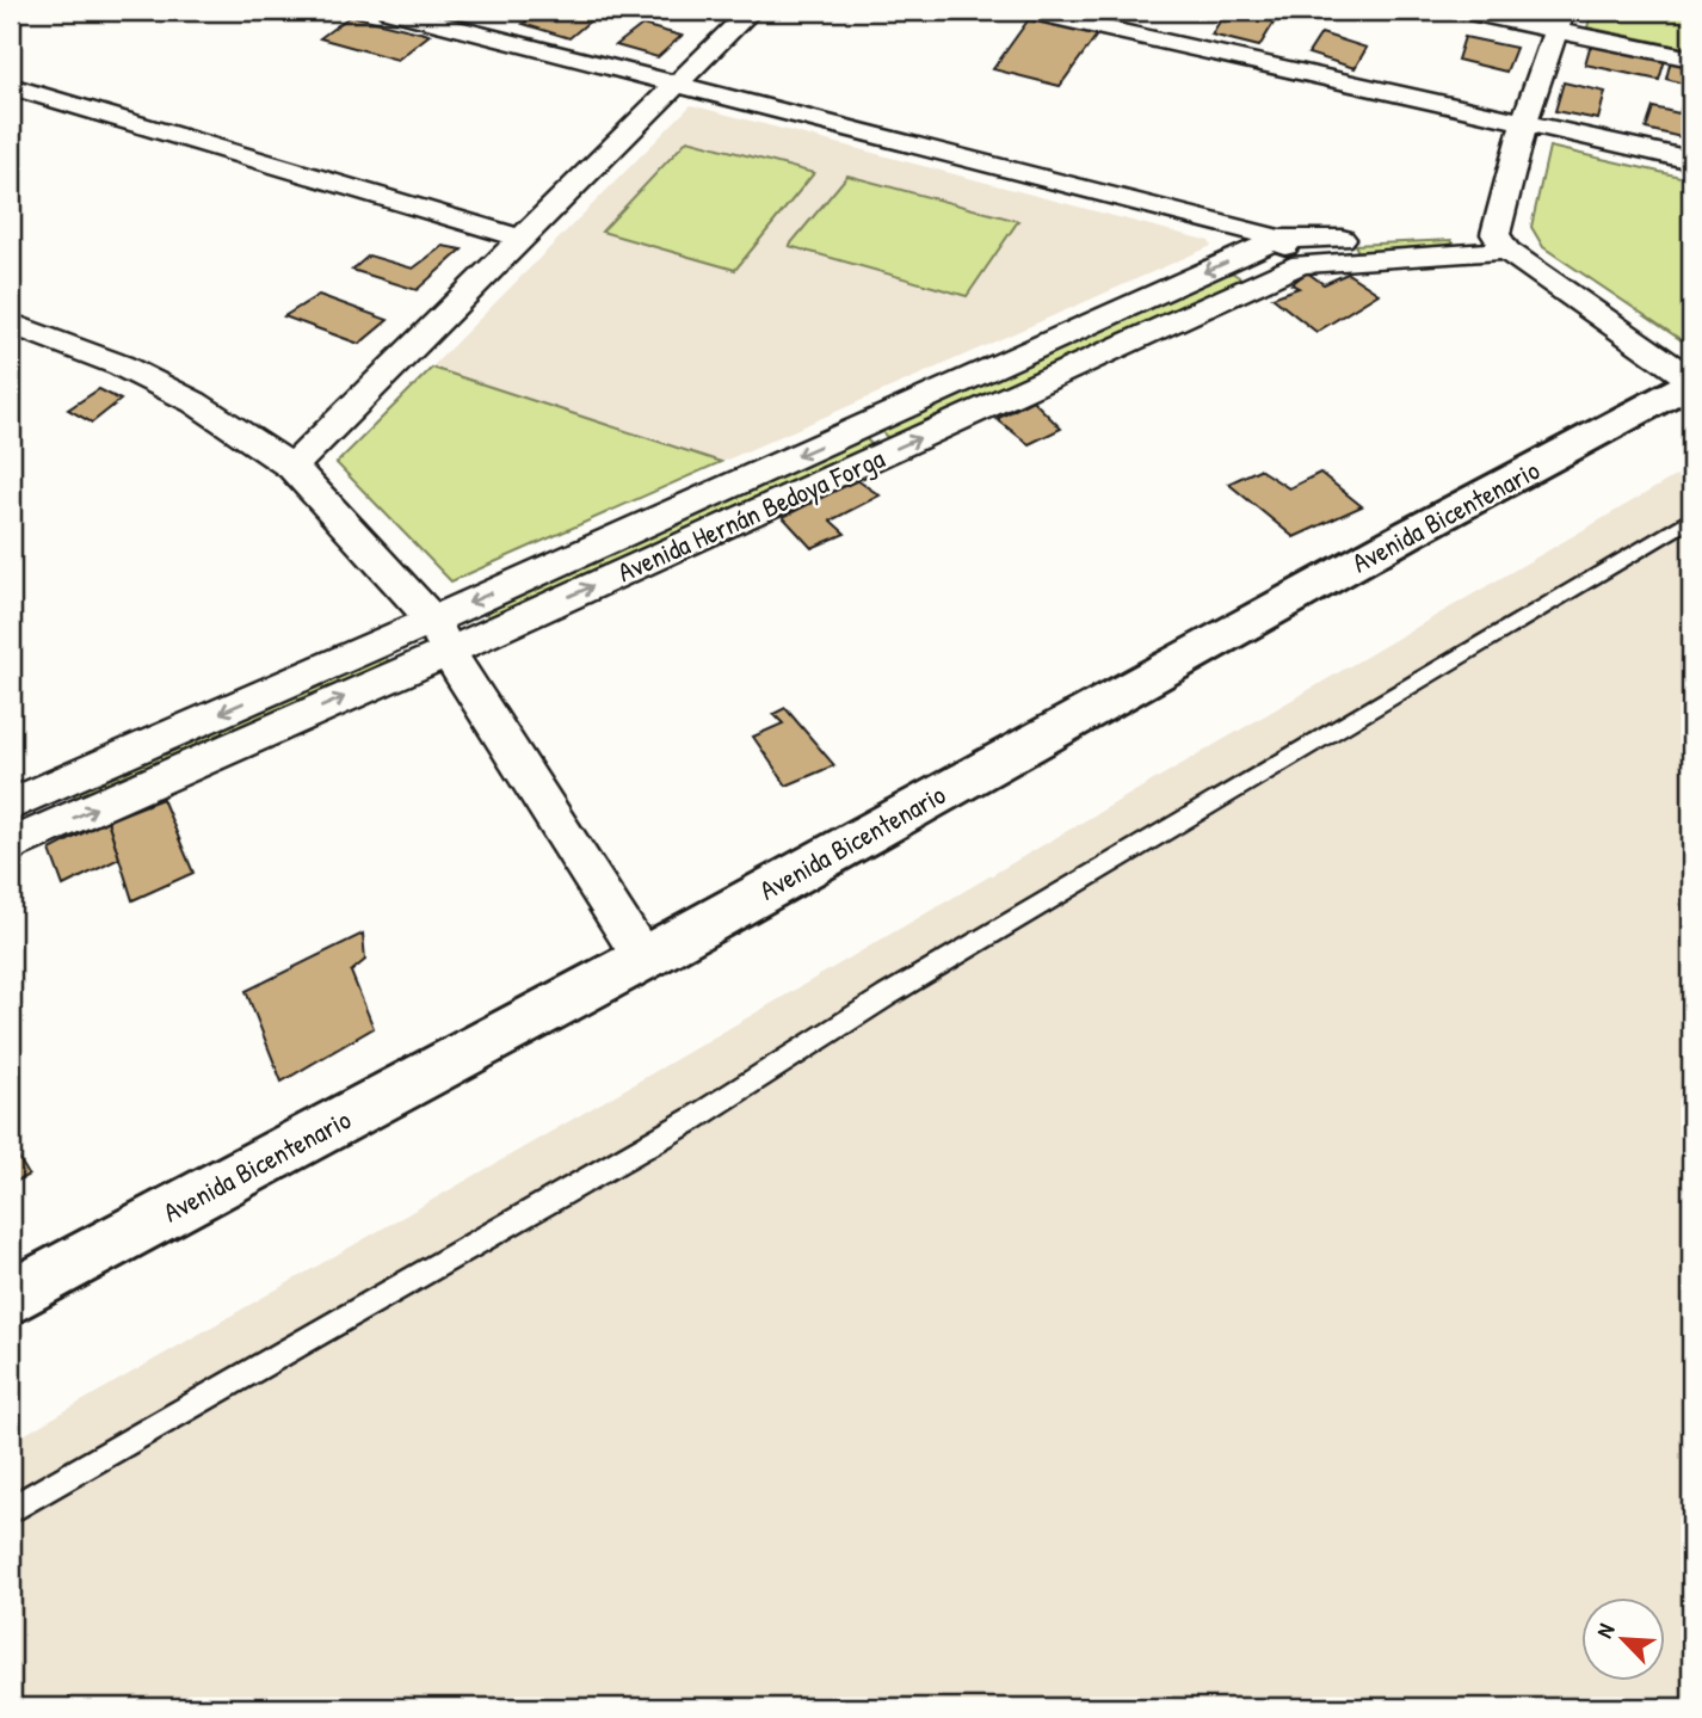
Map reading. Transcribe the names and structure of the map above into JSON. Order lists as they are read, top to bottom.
{
  "streets": {
    "main road": ["Avenida Bicentenario"],
    "street": ["Avenida Hernán Bedoya Forga"]
  },
  "north": "top left"
}
